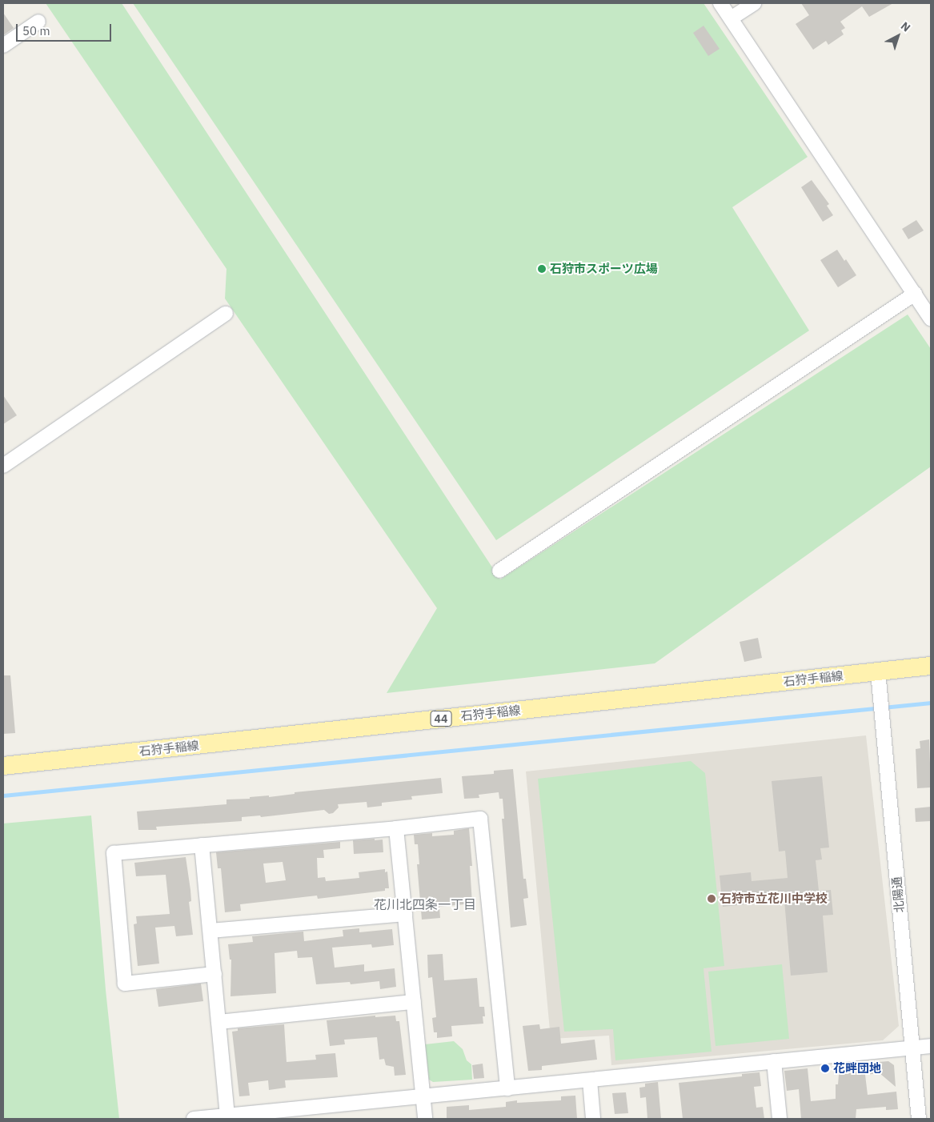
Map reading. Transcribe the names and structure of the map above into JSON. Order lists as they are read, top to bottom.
{
  "streets": {
    "main road": ["石狩手稲線", "44"],
    "street": ["北陽通"]
  },
  "crossings": [
    ["石狩手稲線", "北陽通"]
  ],
  "districts": ["花川北四条一丁目"],
  "places": ["石狩市スポーツ広場", "石狩市立花川中学校", "花畔団地"],
  "scale_bar": "50 m",
  "north": "top right"
}
